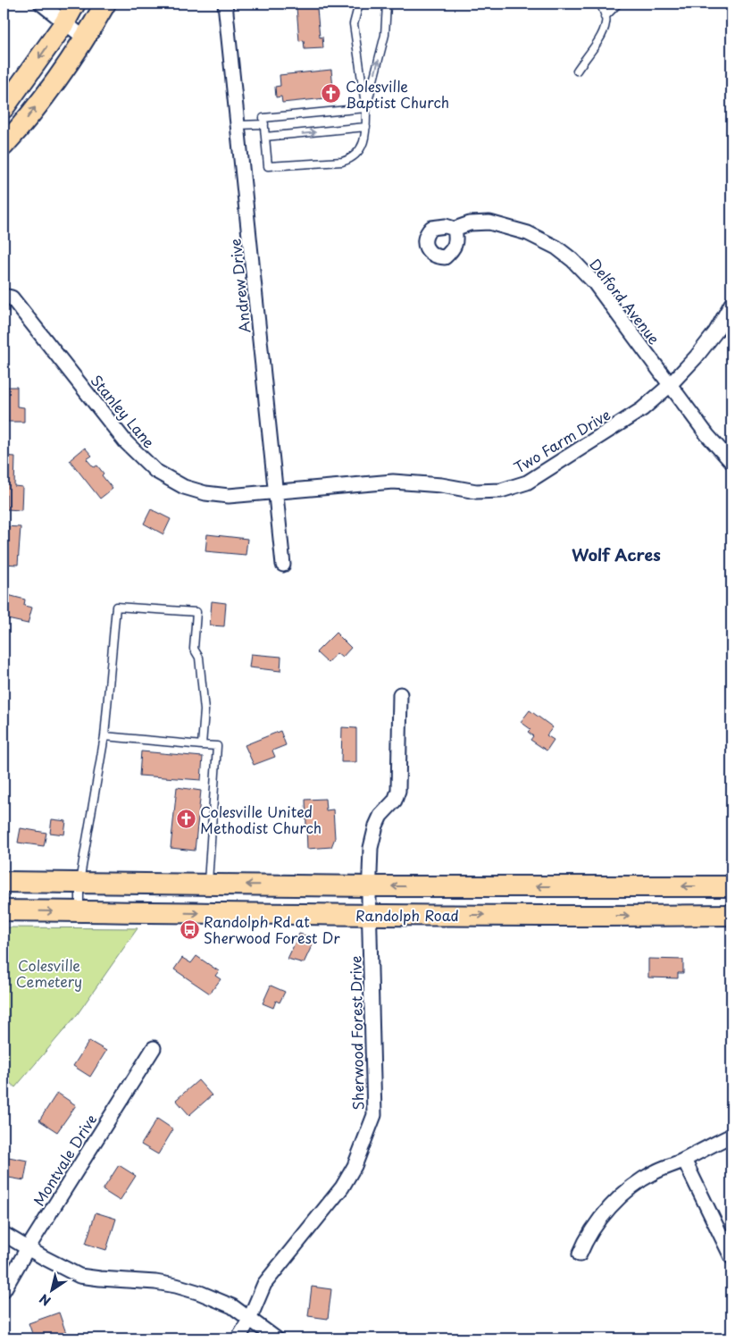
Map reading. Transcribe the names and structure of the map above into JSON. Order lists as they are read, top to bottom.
{
  "streets": {
    "main road": ["Randolph Road"],
    "street": [
      "Andrew Drive",
      "Delford Avenue",
      "Stanley Lane",
      "Two Farm Drive",
      "Sherwood Forest Drive",
      "Montvale Drive"
    ]
  },
  "crossings": [
    ["Andrew Drive", "Stanley Lane"],
    ["Andrew Drive", "Two Farm Drive"],
    ["Delford Avenue", "Two Farm Drive"],
    ["Stanley Lane", "Two Farm Drive"],
    ["Randolph Road", "Sherwood Forest Drive"]
  ],
  "districts": ["Wolf Acres"],
  "parks": ["Colesville Cemetery"],
  "places": {
    "church": ["Colesville Baptist Church", "Colesville United Methodist Church"],
    "bus stop": ["Randolph Rd at Sherwood Forest Dr"]
  },
  "north": "bottom left"
}
